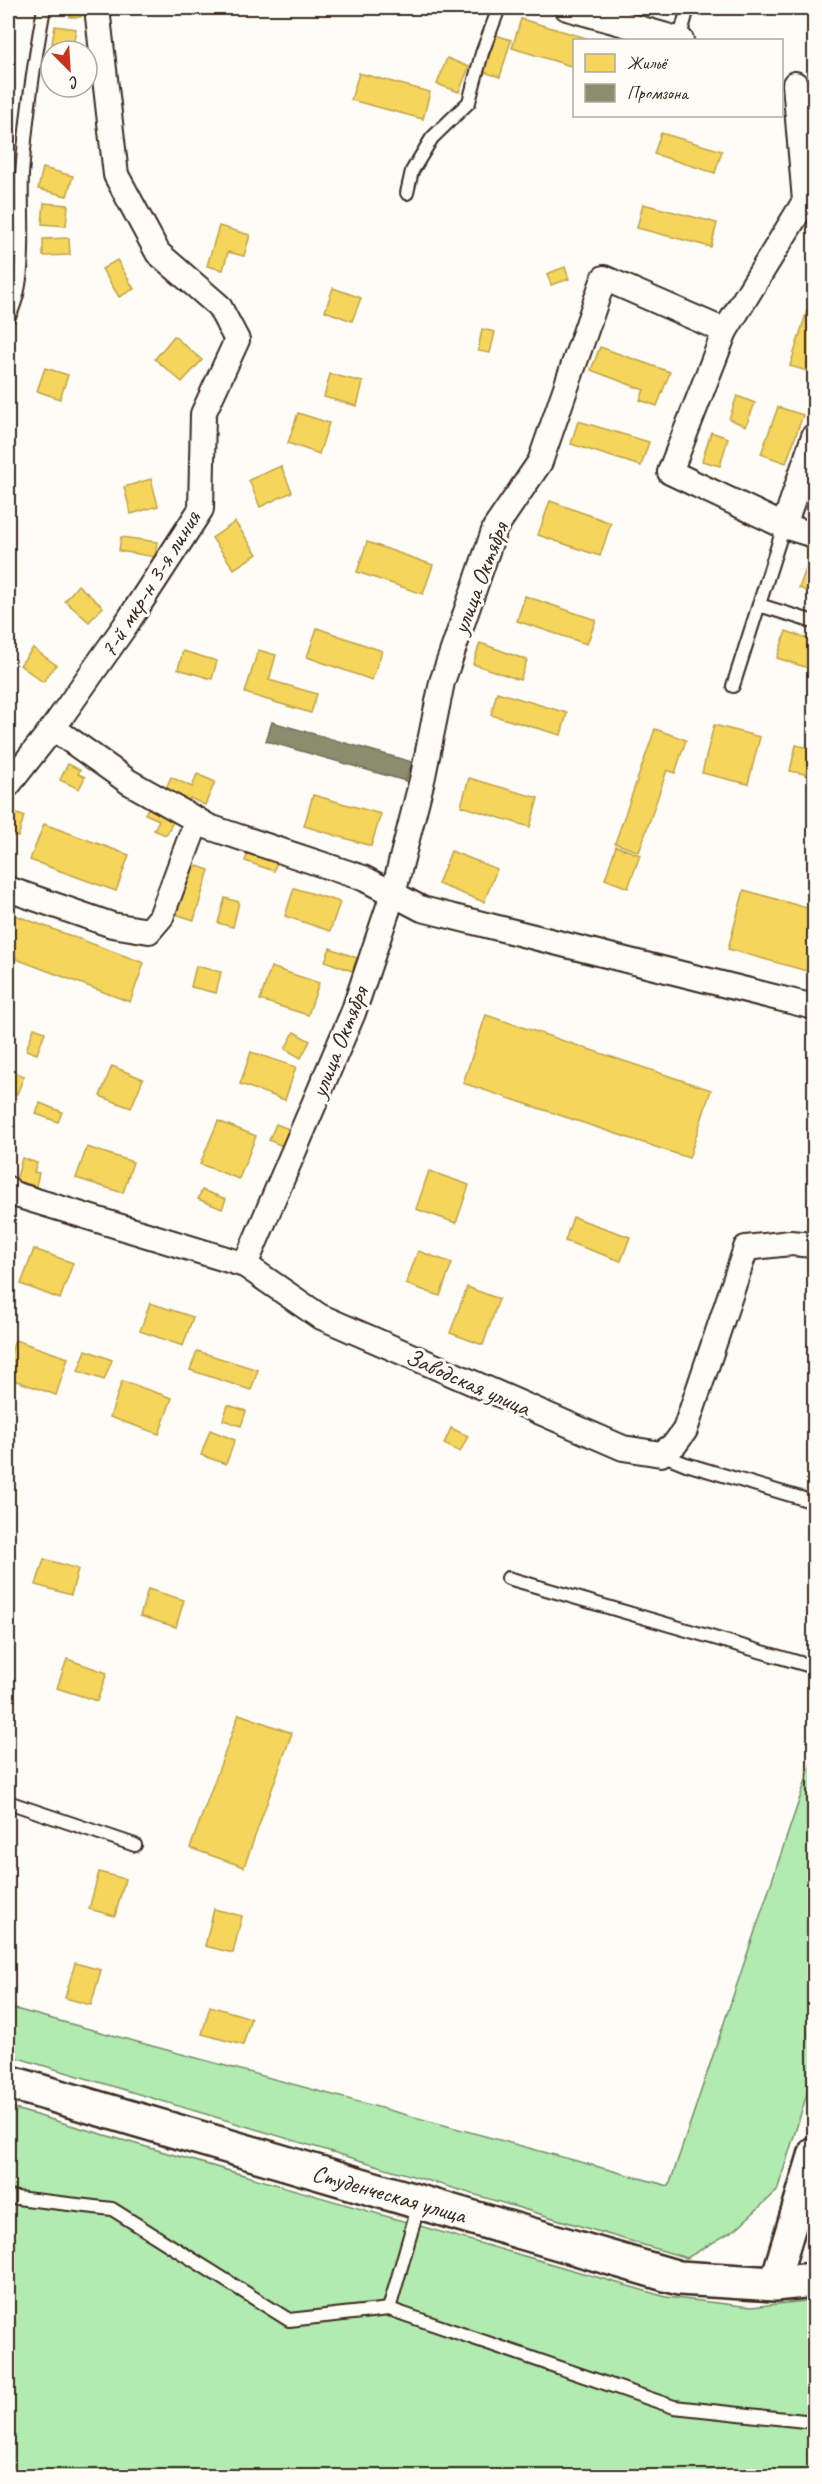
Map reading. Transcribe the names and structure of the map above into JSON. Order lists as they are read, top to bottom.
{
  "streets": {
    "main road": ["Студенческая улица"],
    "street": ["улица Октября", "7-й мкр-н 3-я линия", "Заводская улица"]
  },
  "crossings": [
    ["улица Октября", "Заводская улица"]
  ],
  "legend": ["Жильё", "Промзона"],
  "north": "bottom right"
}
